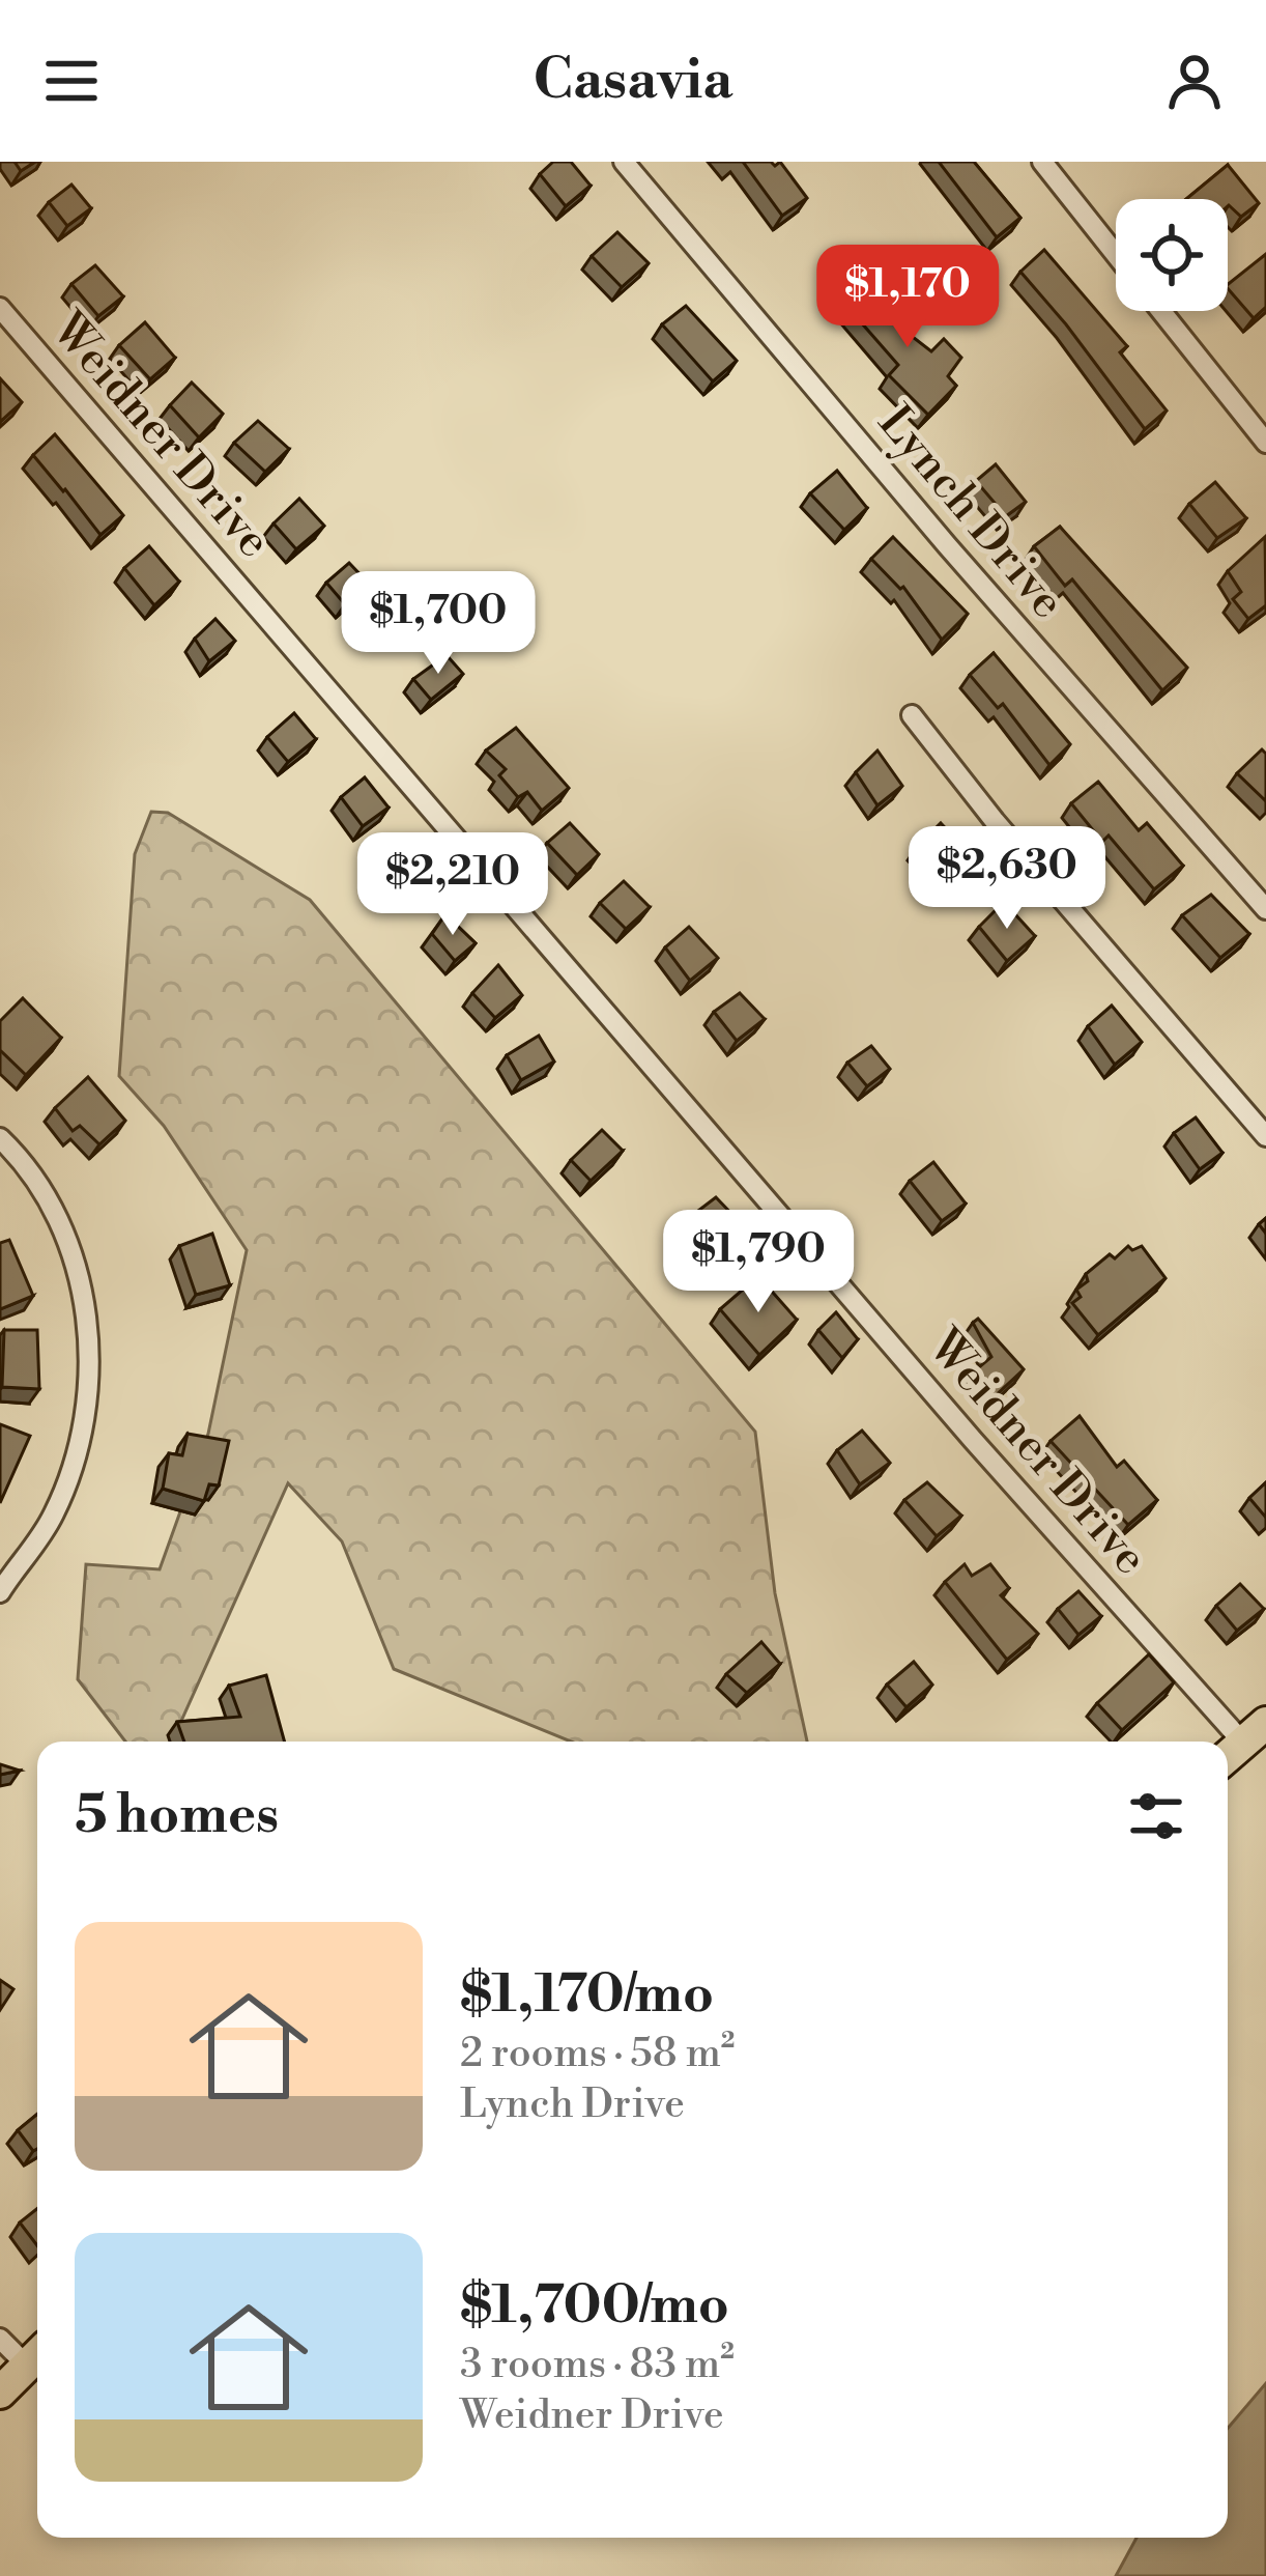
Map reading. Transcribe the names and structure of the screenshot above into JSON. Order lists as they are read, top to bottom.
{
  "streets": {
    "street": ["Weidner Drive", "Lynch Drive"]
  },
  "page": {
    "header": "Casavia",
    "price": [
      "$1,170",
      "$1,700",
      "$2,630",
      "$2,210",
      "$1,790"
    ],
    "heading": "5 homes",
    "list": [
      {
        "name": "$1,170/mo",
        "note": "2 rooms · 58 m² · Lynch Drive"
      },
      {
        "name": "$1,700/mo",
        "note": "3 rooms · 83 m² · Weidner Drive"
      }
    ]
  }
}
